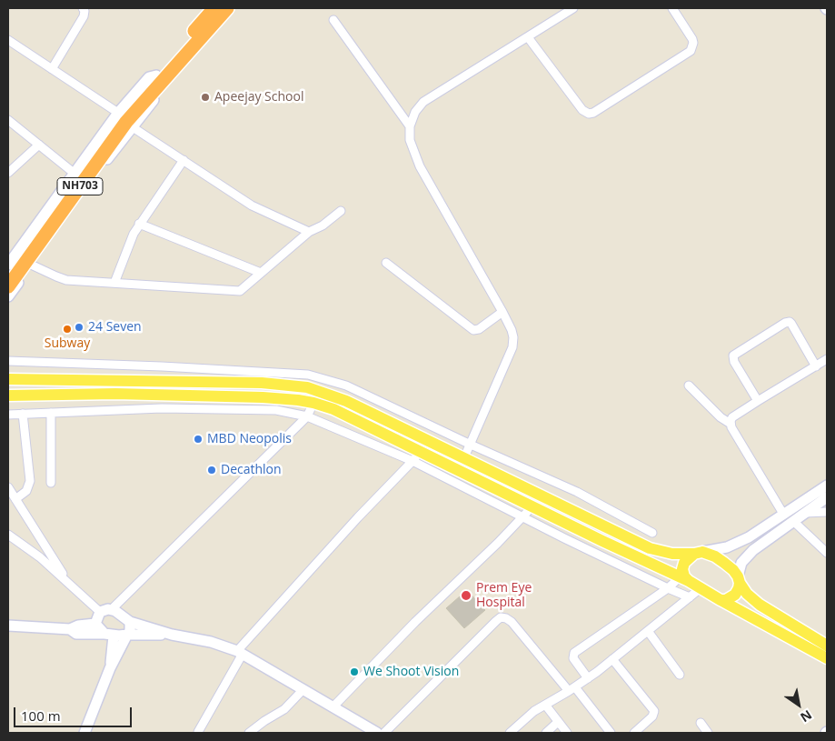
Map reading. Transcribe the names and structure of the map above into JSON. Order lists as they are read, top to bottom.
{
  "streets": {
    "highway": ["NH703"]
  },
  "places": [
    "Apeejay School",
    "24 Seven",
    "Subway",
    "MBD Neopolis",
    "Decathlon",
    "Prem Eye Hospital",
    "We Shoot Vision"
  ],
  "scale_bar": "100 m",
  "north": "bottom right"
}
